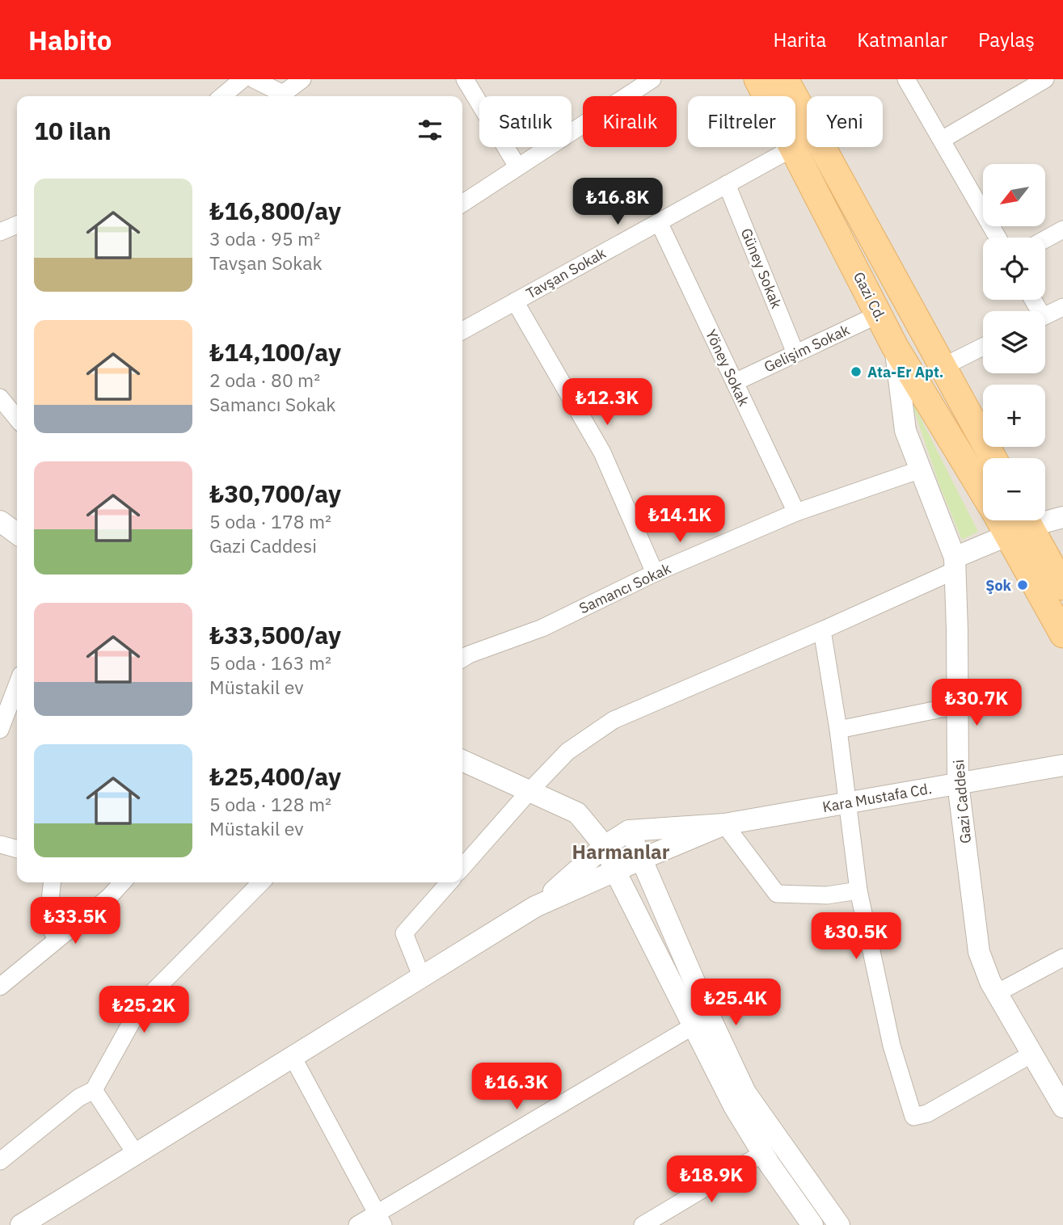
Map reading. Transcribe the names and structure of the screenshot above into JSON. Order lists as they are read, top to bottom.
{
  "streets": {
    "main road": ["Gazi Cd."],
    "street": [
      "Güney Sokak",
      "Tavşan Sokak",
      "Gelişim Sokak",
      "Yöney Sokak",
      "Samancı Sokak",
      "Kara Mustafa Cd.",
      "Gazi Caddesi"
    ]
  },
  "crossings": [
    ["Güney Sokak", "Tavşan Sokak"],
    ["Güney Sokak", "Gelişim Sokak"],
    ["Tavşan Sokak", "Gazi Cd."],
    ["Tavşan Sokak", "Yöney Sokak"],
    ["Gazi Cd.", "Gelişim Sokak"],
    ["Gazi Cd.", "Gazi Caddesi"],
    ["Gelişim Sokak", "Yöney Sokak"],
    ["Yöney Sokak", "Samancı Sokak"],
    ["Samancı Sokak", "Gazi Caddesi"],
    ["Kara Mustafa Cd.", "Gazi Caddesi"]
  ],
  "districts": ["Harmanlar"],
  "places": ["Ata-Er Apt.", "Şok"],
  "north": "bottom left",
  "page": {
    "header": "Habito",
    "nav": ["Harita", "Katmanlar", "Paylaş"],
    "chip": [
      "Satılık",
      "Kiralık",
      "Filtreler",
      "Yeni"
    ],
    "heading": "10 ilan",
    "map_buttons": ["+", "−"],
    "list": [
      {
        "name": "₺16,800/ay",
        "note": "3 oda · 95 m² · Tavşan Sokak"
      },
      {
        "name": "₺14,100/ay",
        "note": "2 oda · 80 m² · Samancı Sokak"
      },
      {
        "name": "₺30,700/ay",
        "note": "5 oda · 178 m² · Gazi Caddesi"
      },
      {
        "name": "₺33,500/ay",
        "note": "5 oda · 163 m² · Müstakil ev"
      },
      {
        "name": "₺25,400/ay",
        "note": "5 oda · 128 m² · Müstakil ev"
      }
    ],
    "price": [
      "₺16.8K",
      "₺12.3K",
      "₺14.1K",
      "₺30.7K",
      "₺33.5K",
      "₺30.5K",
      "₺25.4K",
      "₺25.2K",
      "₺16.3K",
      "₺18.9K"
    ]
  }
}
